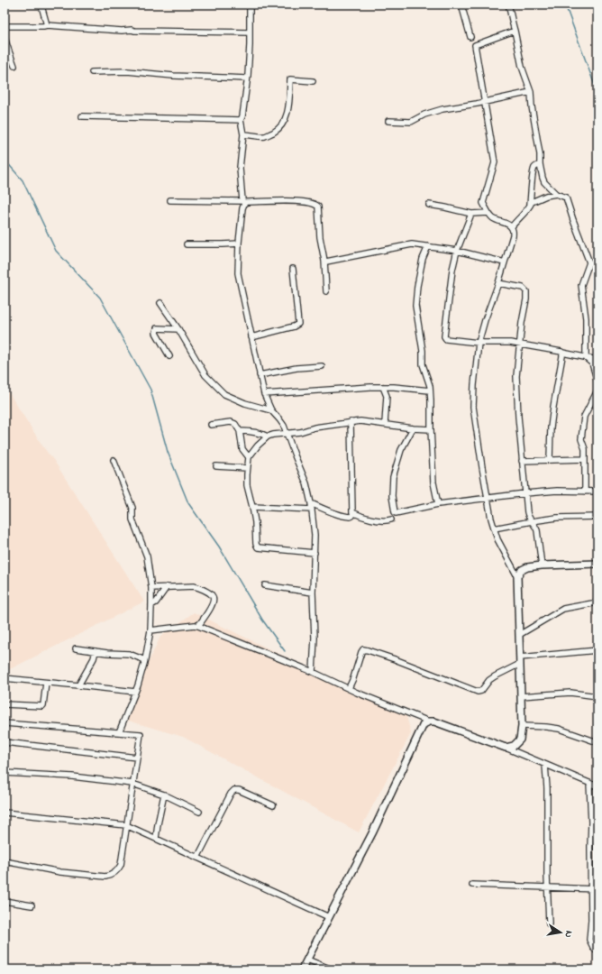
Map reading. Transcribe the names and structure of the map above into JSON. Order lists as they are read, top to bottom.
{
  "north": "right"
}
